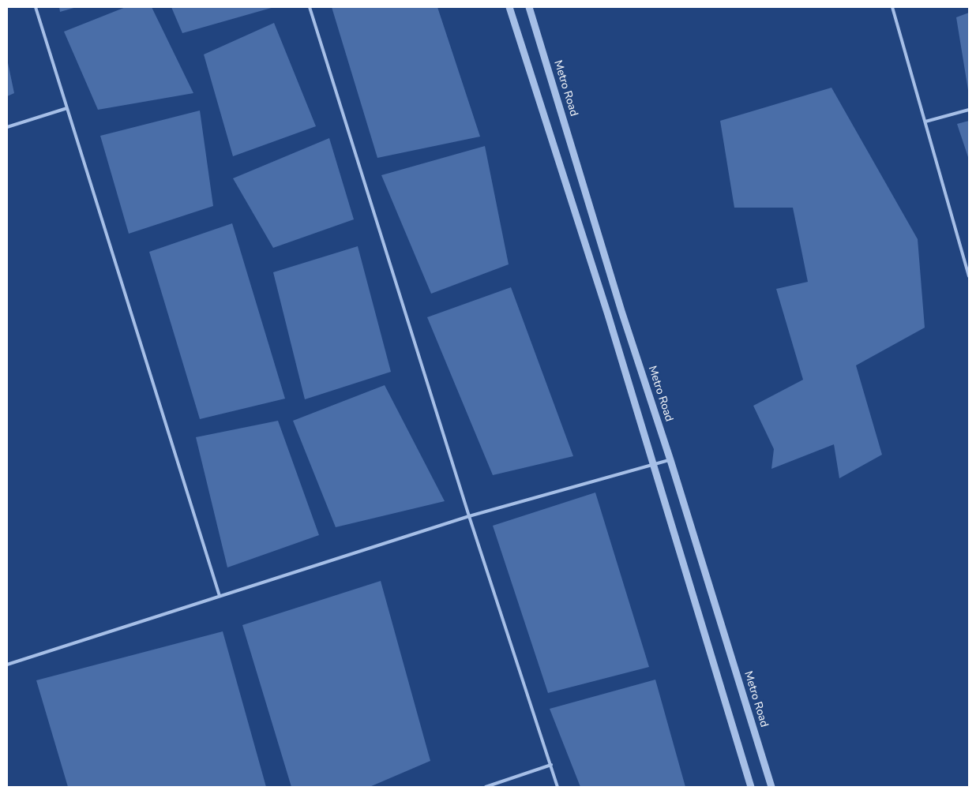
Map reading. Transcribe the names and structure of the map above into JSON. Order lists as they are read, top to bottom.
{
  "streets": {
    "street": ["Metro Road"]
  }
}
